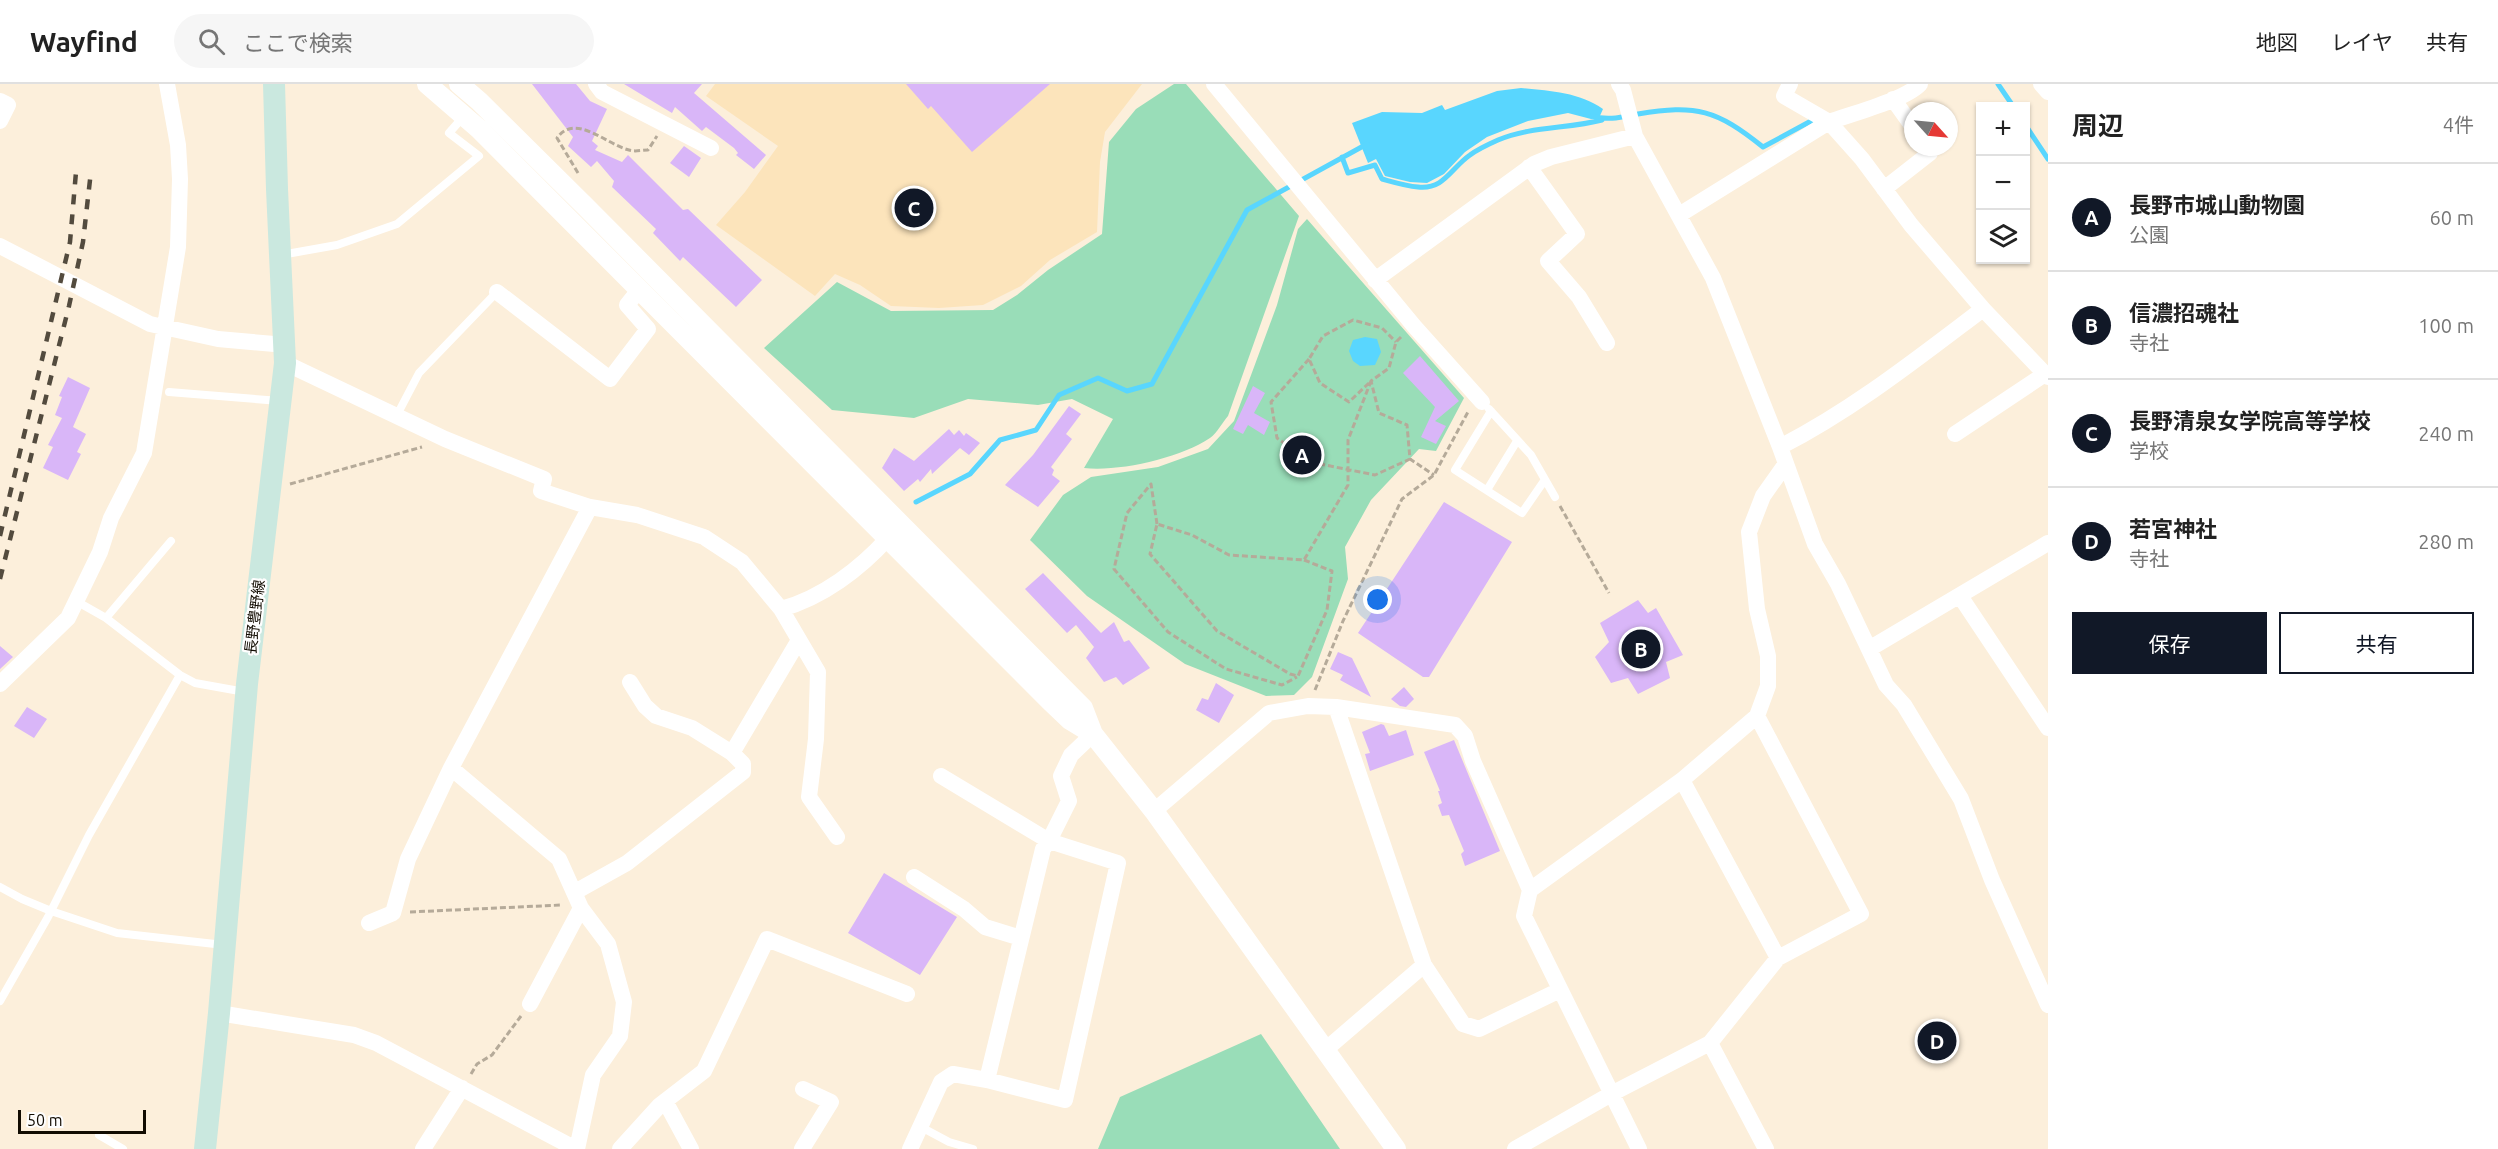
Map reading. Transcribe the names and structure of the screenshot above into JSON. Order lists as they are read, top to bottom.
{
  "streets": {
    "main road": ["長野豊野線"]
  },
  "scale_bar": "50 m",
  "north": "bottom right",
  "page": {
    "header": "Wayfind",
    "search": "ここで検索",
    "nav": ["地図", "レイヤ", "共有"],
    "heading": ["周辺", "4件"],
    "map_buttons": ["+", "−"],
    "list": [
      {
        "mark": "A",
        "name": "長野市城山動物園",
        "note": "公園",
        "value": "60 m"
      },
      {
        "mark": "B",
        "name": "信濃招魂社",
        "note": "寺社",
        "value": "100 m"
      },
      {
        "mark": "C",
        "name": "長野清泉女学院高等学校",
        "note": "学校",
        "value": "240 m"
      },
      {
        "mark": "D",
        "name": "若宮神社",
        "note": "寺社",
        "value": "280 m"
      }
    ],
    "pins": [
      "C",
      "A",
      "B",
      "D"
    ],
    "buttons": ["保存", "共有"],
    "scale": "50 m"
  }
}
